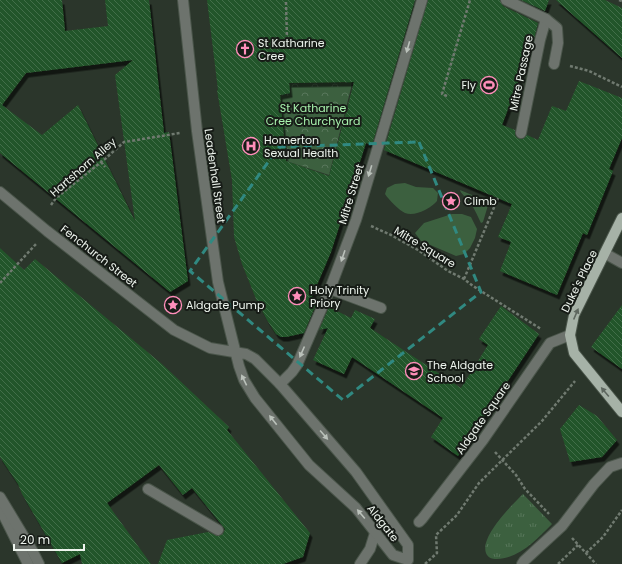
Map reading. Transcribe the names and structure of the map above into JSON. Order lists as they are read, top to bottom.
{
  "streets": {
    "main road": ["Duke's Place"],
    "street": [
      "Mitre Passage",
      "Leadenhall Street",
      "Mitre Street",
      "Fenchurch Street",
      "Aldgate Square",
      "Aldgate"
    ],
    "path": ["Hartshorn Alley", "Mitre Square"]
  },
  "crossings": [
    ["Hartshorn Alley", "Leadenhall Street"],
    ["Leadenhall Street", "Aldgate"],
    ["Mitre Street", "Mitre Square"],
    ["Mitre Street", "Aldgate"],
    ["Fenchurch Street", "Aldgate"],
    ["Duke's Place", "Aldgate Square"]
  ],
  "one_way": ["Mitre Street", "Duke's Place"],
  "parks": ["St Katharine Cree Churchyard"],
  "places": {
    "church": ["St Katharine Cree"],
    "sports": ["Fly"],
    "hospital": ["Homerton Sexual Health"],
    "place": ["Climb", "Holy Trinity Priory", "Aldgate Pump"],
    "school or university": ["The Aldgate School"]
  },
  "scale_bar": "20 m"
}
